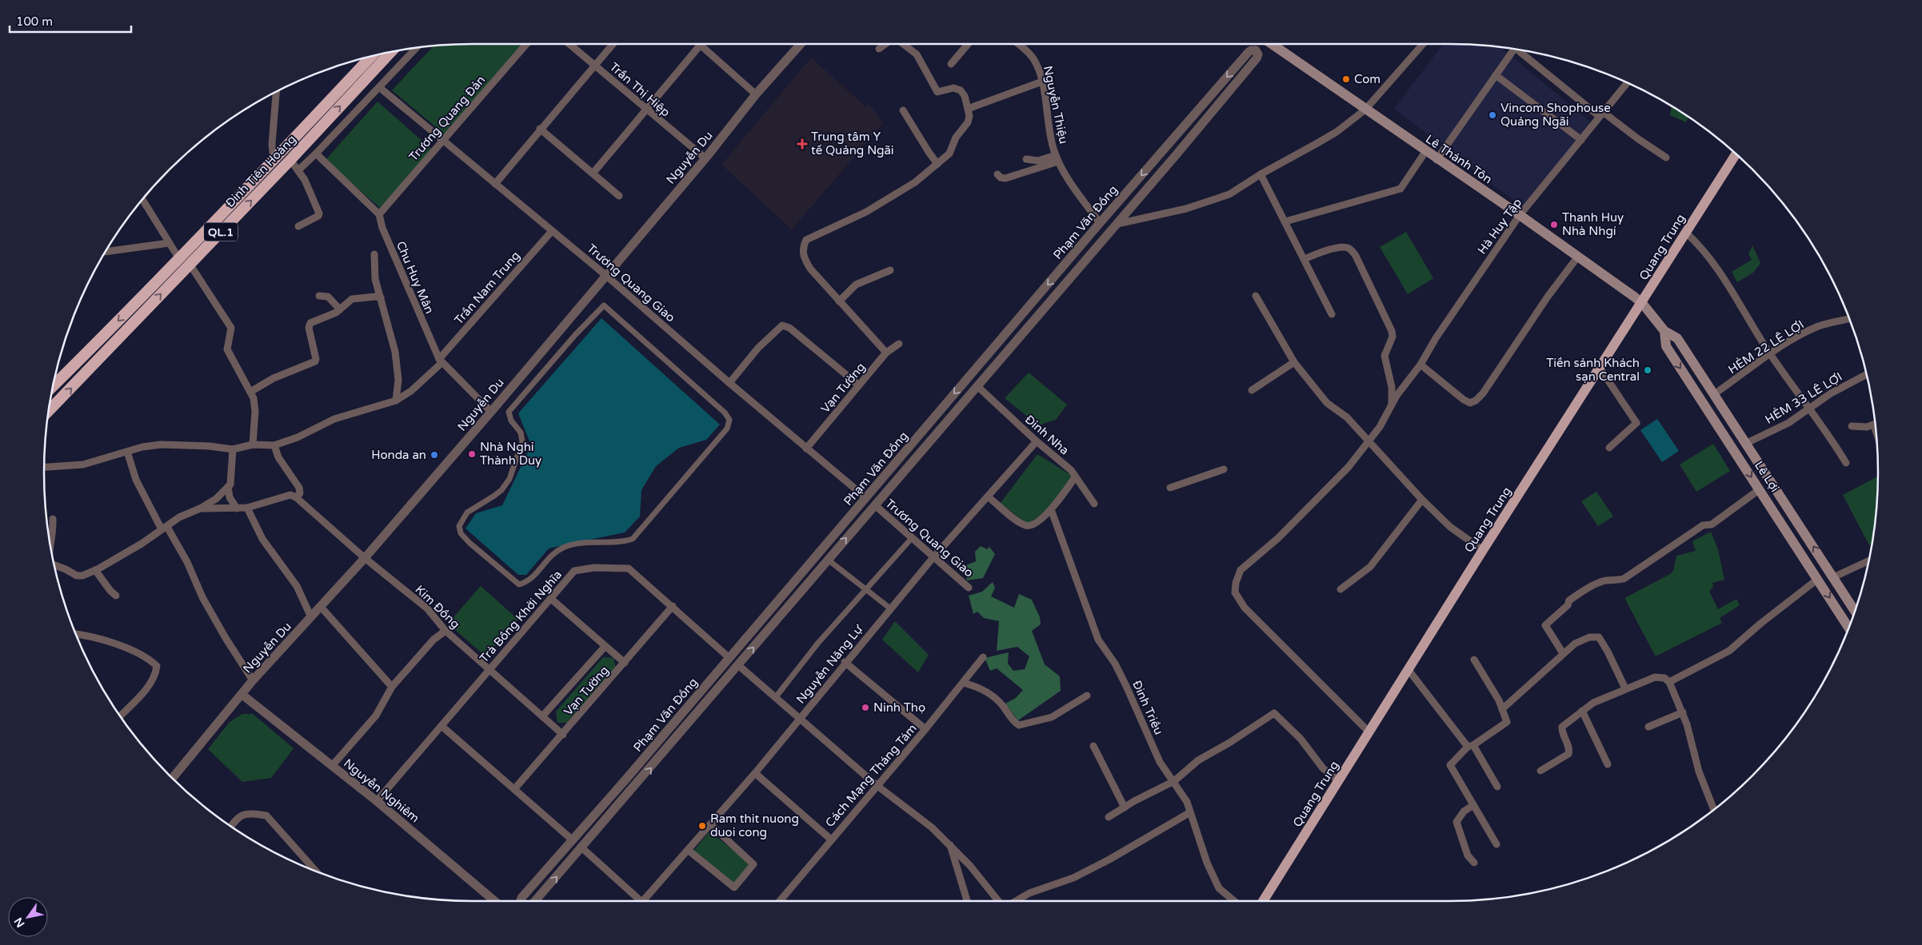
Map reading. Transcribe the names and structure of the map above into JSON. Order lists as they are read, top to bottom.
{
  "streets": {
    "highway": ["Đinh Tiên Hoàng", "QL.1"],
    "main road": ["Lê Thánh Tôn", "Quang Trung", "Lê Lợi"],
    "street": [
      "Trần Thị Hiệp",
      "Nguyễn Thiệu",
      "Trương Quang Đản",
      "Nguyễn Du",
      "Phạm Văn Đồng",
      "Hà Huy Tập",
      "Chu Huy Mân",
      "Trương Quang Giao",
      "Trần Nam Trung",
      "HẺM 22 LÊ LỢI",
      "Vạn Tường",
      "HẺM 33 LÊ LỢI",
      "Đinh Nha",
      "Kim Đồng",
      "Trà Bồng Khởi Nghĩa",
      "Nguyễn Năng Lự",
      "Đinh Triều",
      "Cách Mạng Tháng Tám",
      "Nguyễn Nghiêm"
    ]
  },
  "crossings": [
    ["Trần Thị Hiệp", "Nguyễn Du"],
    ["Nguyễn Thiệu", "Phạm Văn Đồng"],
    ["Trương Quang Đản", "Chu Huy Mân"],
    ["Trương Quang Đản", "Trương Quang Giao"],
    ["Nguyễn Du", "Chu Huy Mân"],
    ["Nguyễn Du", "Trương Quang Giao"],
    ["Nguyễn Du", "Kim Đồng"],
    ["Nguyễn Du", "Nguyễn Nghiêm"],
    ["Lê Thánh Tôn", "Hà Huy Tập"],
    ["Lê Thánh Tôn", "Quang Trung"],
    ["Lê Thánh Tôn", "Lê Lợi"],
    ["Phạm Văn Đồng", "Trương Quang Giao"],
    ["Phạm Văn Đồng", "Đinh Nha"],
    ["Phạm Văn Đồng", "Trà Bồng Khởi Nghĩa"],
    ["Hà Huy Tập", "Quang Trung"],
    ["Quang Trung", "Lê Lợi"],
    ["Chu Huy Mân", "Trần Nam Trung"],
    ["Trương Quang Giao", "Trần Nam Trung"],
    ["Trương Quang Giao", "Vạn Tường"],
    ["Trương Quang Giao", "Nguyễn Năng Lự"],
    ["HẺM 22 LÊ LỢI", "Lê Lợi"],
    ["Vạn Tường", "Kim Đồng"],
    ["Vạn Tường", "Trà Bồng Khởi Nghĩa"],
    ["HẺM 33 LÊ LỢI", "Lê Lợi"],
    ["Đinh Nha", "Nguyễn Năng Lự"],
    ["Kim Đồng", "Trà Bồng Khởi Nghĩa"],
    ["Trà Bồng Khởi Nghĩa", "Nguyễn Nghiêm"]
  ],
  "places": {
    "other": [
      "Com",
      "Vincom Shophouse Quảng Ngãi",
      "Thanh Huy Nhà Nhgí",
      "Tiền sảnh Khách sạn Central",
      "Nhà Nghỉ Thành Duy",
      "Honda an",
      "Ninh Thọ",
      "Ram thit nuong duoi cong"
    ],
    "health": ["Trung tâm Y tế Quảng Ngãi"]
  },
  "scale_bar": "100 m",
  "north": "bottom left"
}
